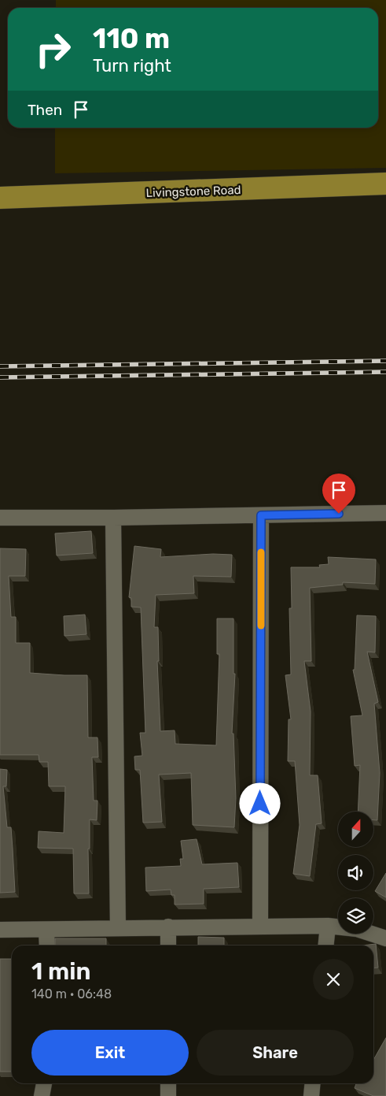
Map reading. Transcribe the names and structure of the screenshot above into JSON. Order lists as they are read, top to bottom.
{
  "streets": {
    "highway": ["Livingstone Road"]
  },
  "north": "top",
  "page": {
    "turn": ["110 m", "Turn right"],
    "then": "Then",
    "heading": ["1 min", "140 m · 06:48"],
    "buttons": ["Exit", "Share"]
  }
}
